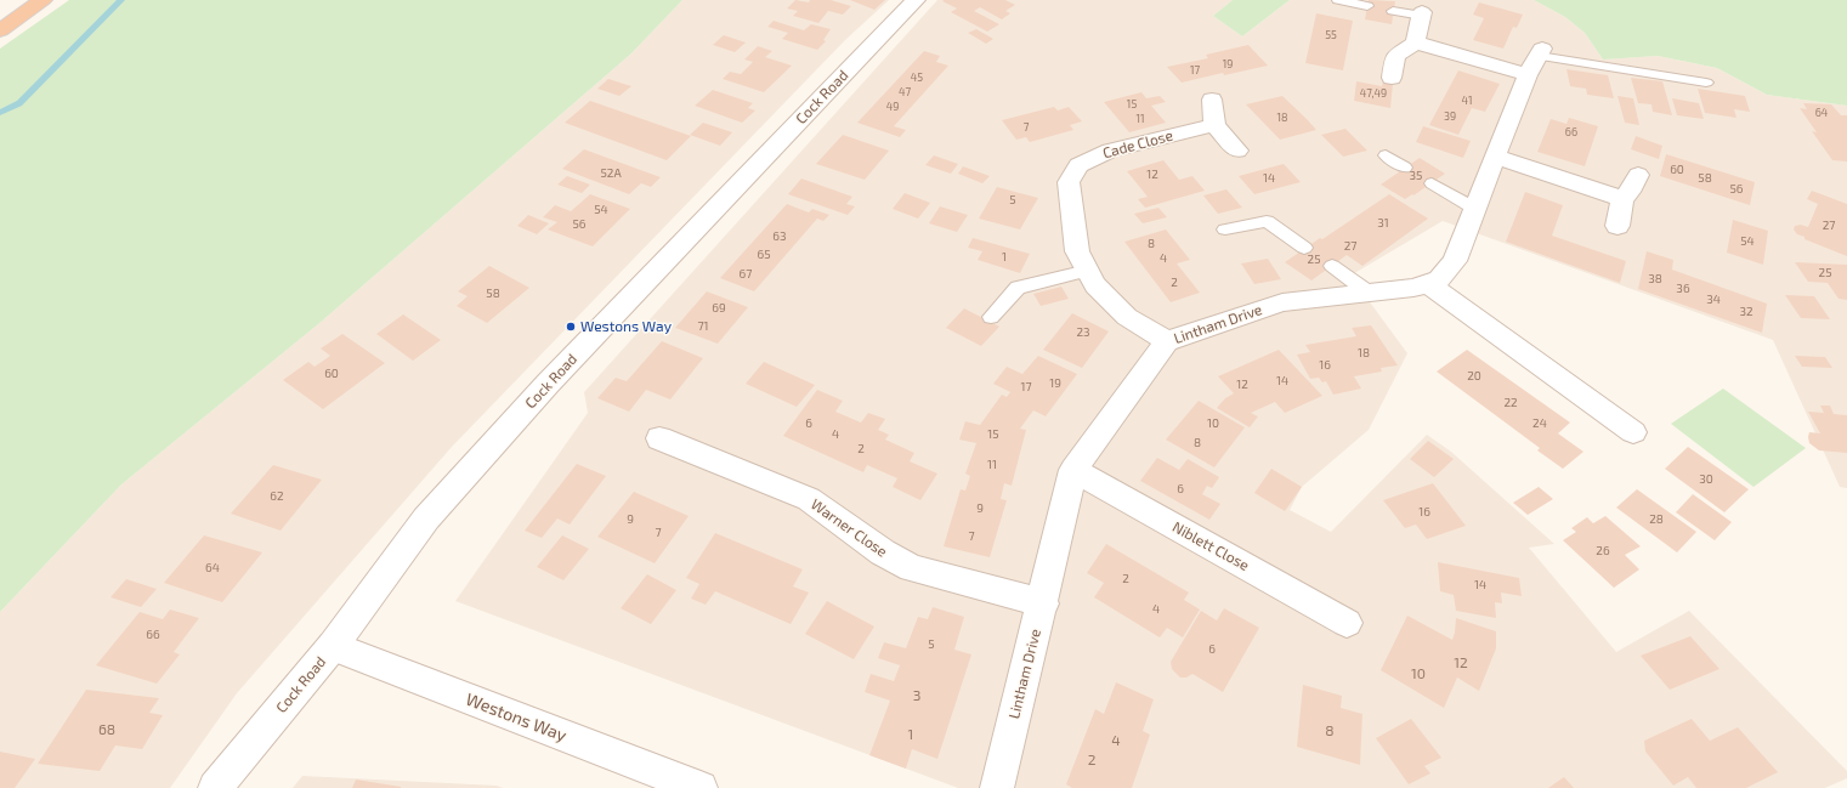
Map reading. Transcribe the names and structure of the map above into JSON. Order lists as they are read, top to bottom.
{
  "streets": {
    "street": [
      "Cock Road",
      "Cade Close",
      "Lintham Drive",
      "Warner Close",
      "Niblett Close",
      "Westons Way"
    ]
  },
  "crossings": [
    ["Cock Road", "Westons Way"],
    ["Cade Close", "Lintham Drive"],
    ["Lintham Drive", "Warner Close"],
    ["Lintham Drive", "Niblett Close"]
  ],
  "places": ["Westons Way"],
  "house_numbers": [
    "55",
    "19",
    "17",
    "45",
    "47",
    "47,49",
    "41",
    "15",
    "49",
    "64",
    "39",
    "18",
    "11",
    "7",
    "66",
    "60",
    "52A",
    "12",
    "35",
    "14",
    "58",
    "56",
    "5",
    "54",
    "31",
    "56",
    "27",
    "63",
    "54",
    "8",
    "27",
    "65",
    "1",
    "4",
    "25",
    "25",
    "67",
    "38",
    "2",
    "36",
    "58",
    "34",
    "69",
    "32",
    "71",
    "23",
    "18",
    "16",
    "60",
    "20",
    "14",
    "19",
    "12",
    "17",
    "22",
    "6",
    "10",
    "24",
    "4",
    "15",
    "8",
    "2",
    "11",
    "30",
    "6",
    "62",
    "9",
    "16",
    "9",
    "28",
    "7",
    "7",
    "26",
    "64",
    "2",
    "14",
    "4",
    "66",
    "5",
    "6",
    "12",
    "10",
    "3",
    "68",
    "8",
    "1",
    "4",
    "2"
  ]
}
